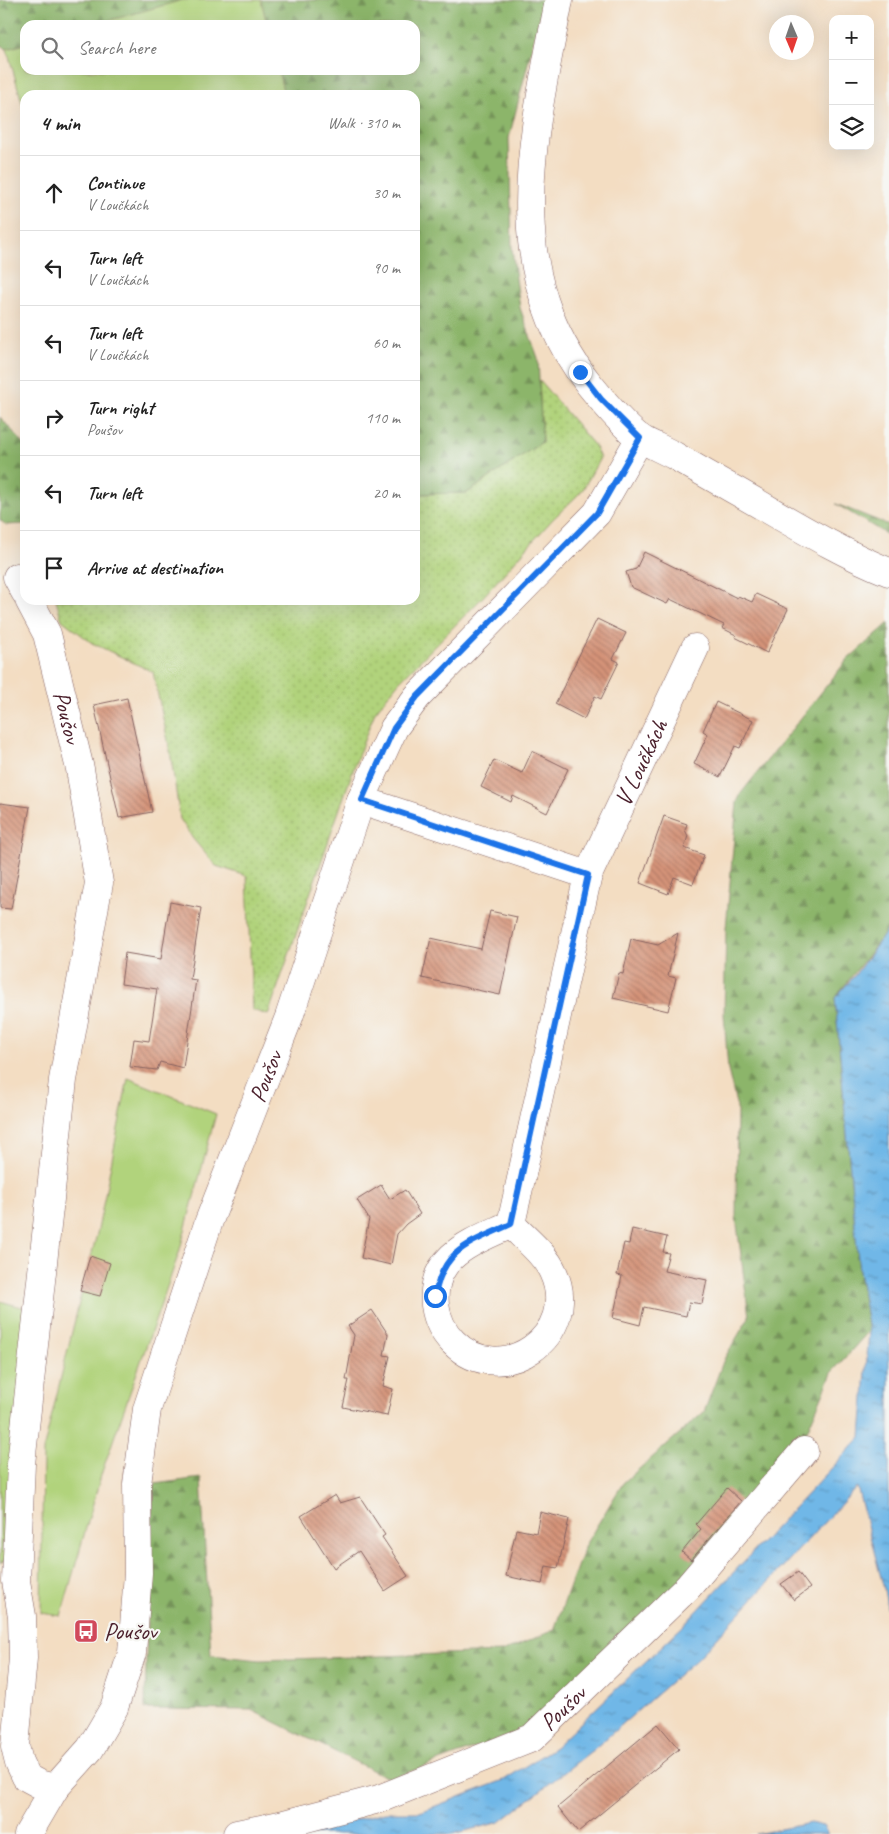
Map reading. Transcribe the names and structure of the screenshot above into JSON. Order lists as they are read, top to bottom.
{
  "streets": {
    "street": ["Poušov", "V Loučkách"]
  },
  "places": {
    "bus stop": ["Poušov"]
  },
  "north": "bottom",
  "page": {
    "map_buttons": ["+", "−"],
    "search": "Search here",
    "heading": ["4 min", "Walk · 310 m"],
    "list": [
      ["Continue", "V Loučkách", "30 m"],
      ["Turn left", "V Loučkách", "90 m"],
      ["Turn left", "V Loučkách", "60 m"],
      ["Turn right", "Poušov", "110 m"],
      ["Turn left", "20 m"],
      "Arrive at destination"
    ]
  }
}
